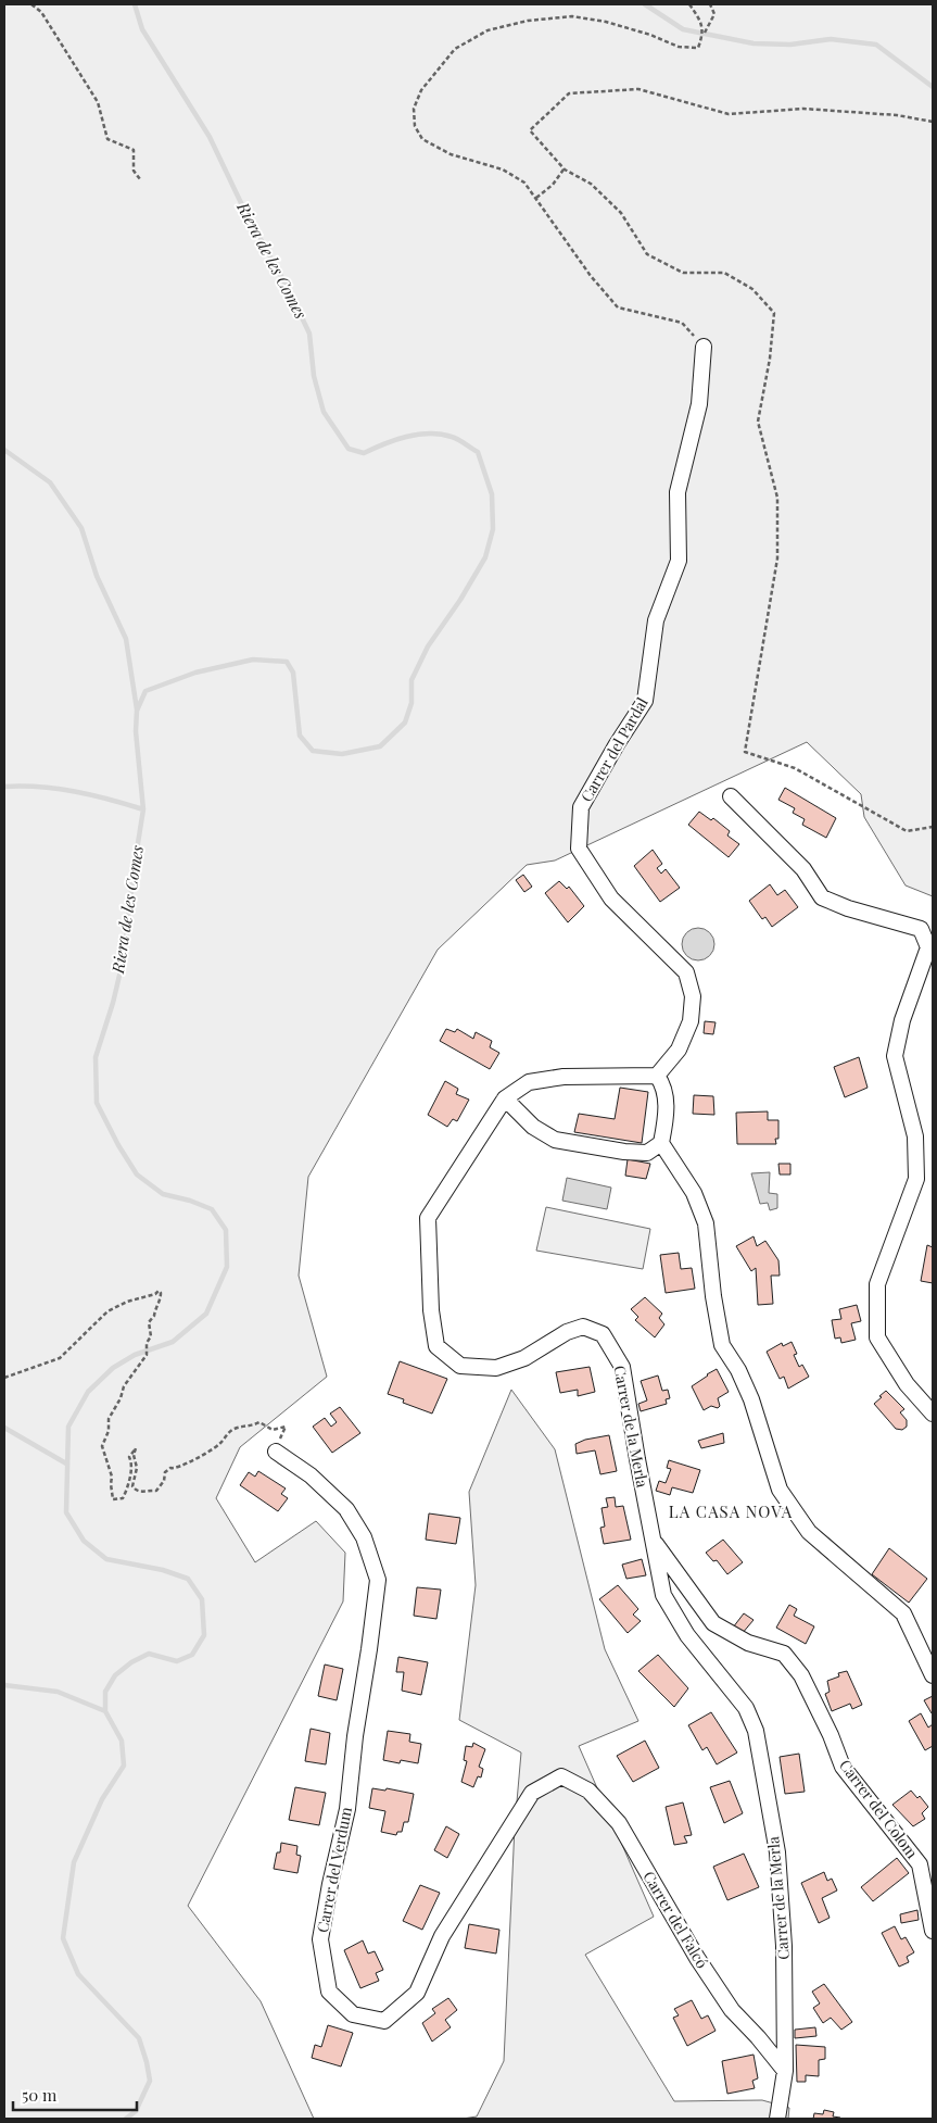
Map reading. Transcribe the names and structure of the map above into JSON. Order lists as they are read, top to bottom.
{
  "streets": {
    "street": [
      "Carrer del Pardal",
      "Carrer de la Merla",
      "Carrer del Colom",
      "Carrer del Verdum",
      "Carrer del Falcó"
    ]
  },
  "crossings": [
    ["Carrer del Pardal", "Carrer de la Merla"],
    ["Carrer de la Merla", "Carrer del Colom"],
    ["Carrer de la Merla", "Carrer del Falcó"],
    ["Carrer del Verdum", "Carrer del Falcó"]
  ],
  "districts": ["LA CASA NOVA"],
  "water": ["Riera de les Comes"],
  "scale_bar": "50 m"
}
